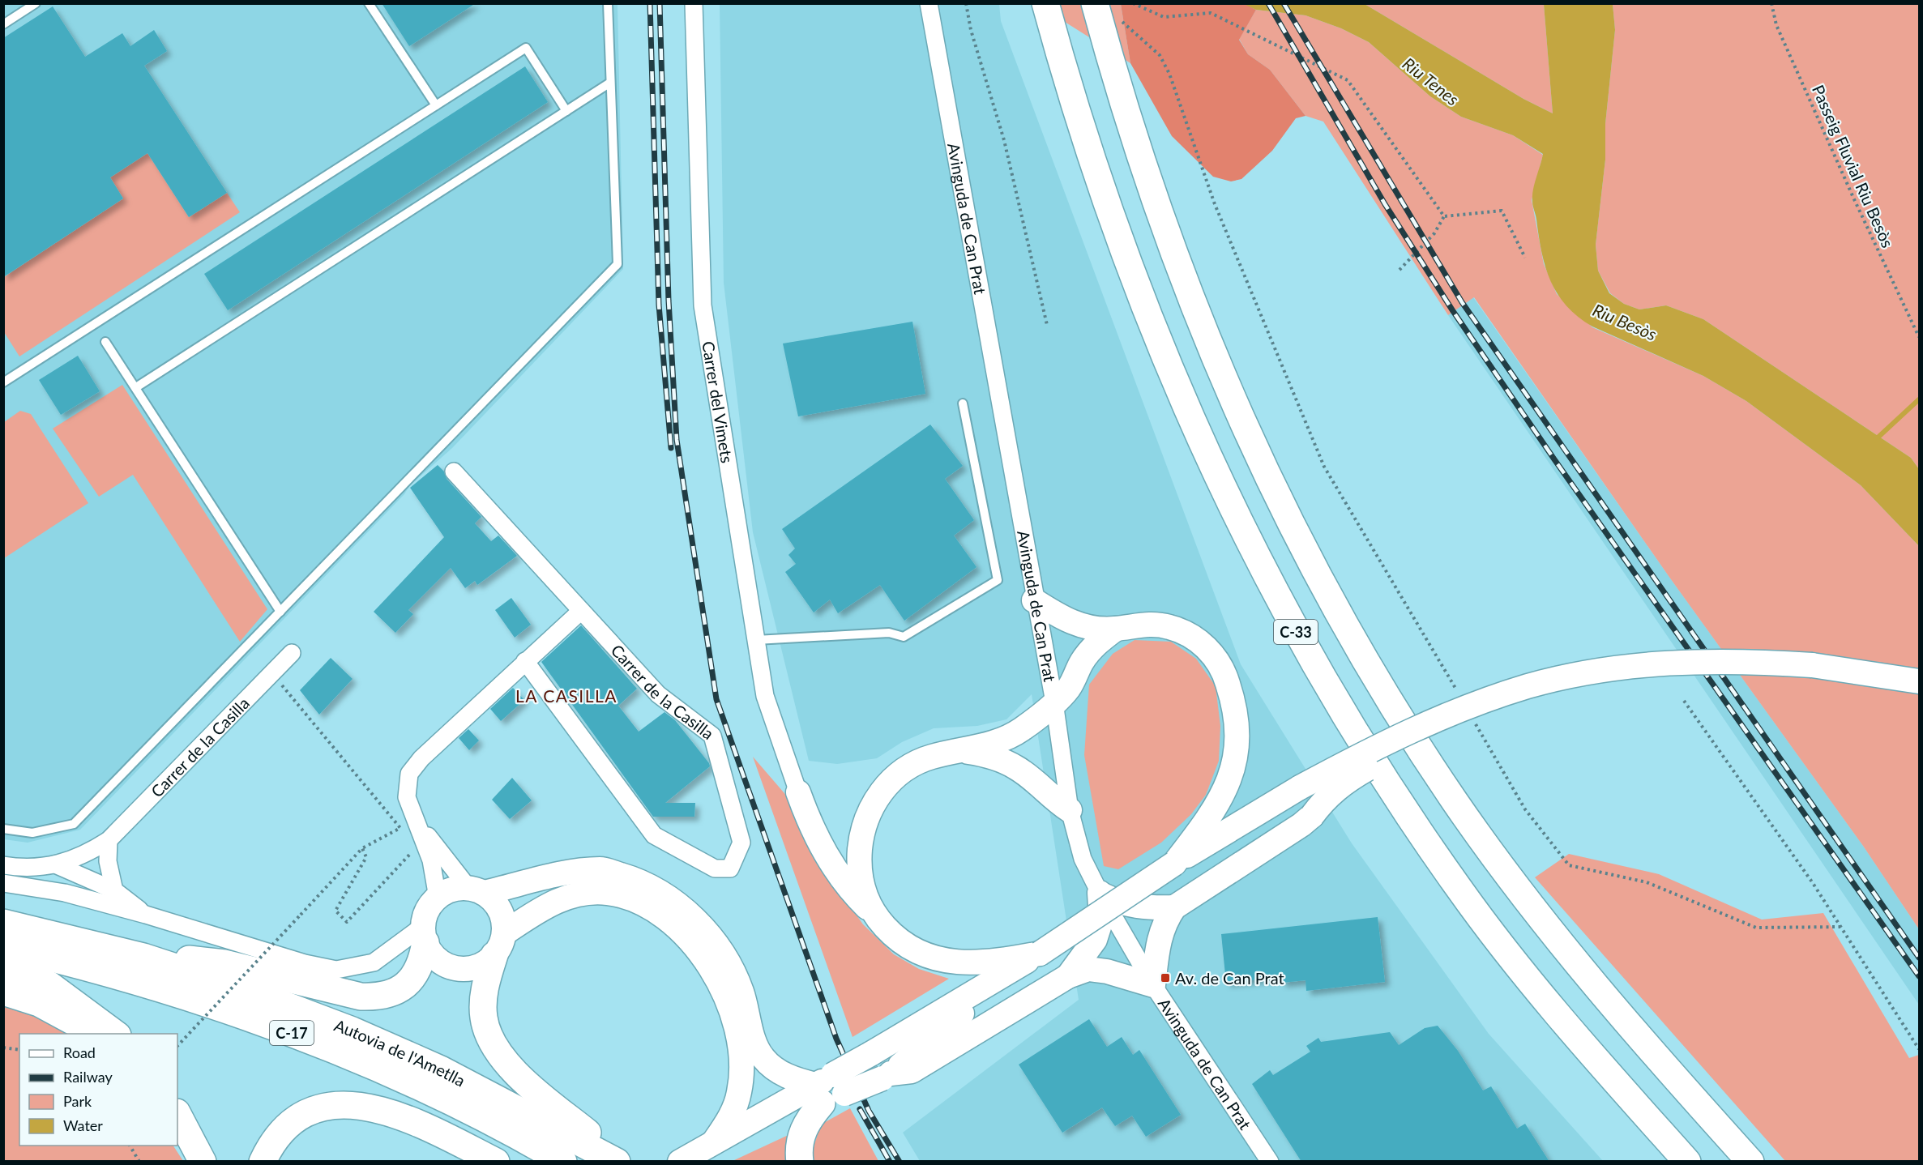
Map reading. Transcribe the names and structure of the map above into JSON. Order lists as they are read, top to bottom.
{
  "streets": {
    "highway": ["C-33", "C-17", "Autovia de l'Ametlla"],
    "street": ["Avinguda de Can Prat", "Carrer del Vimets", "Carrer de la Casilla"],
    "path": ["Passeig Fluvial Riu Besòs"]
  },
  "districts": ["LA CASILLA"],
  "water": ["Riu Tenes", "Riu Besòs"],
  "places": {
    "transit": ["Av. de Can Prat"]
  },
  "legend": [
    "Road",
    "Railway",
    "Park",
    "Water"
  ]
}
